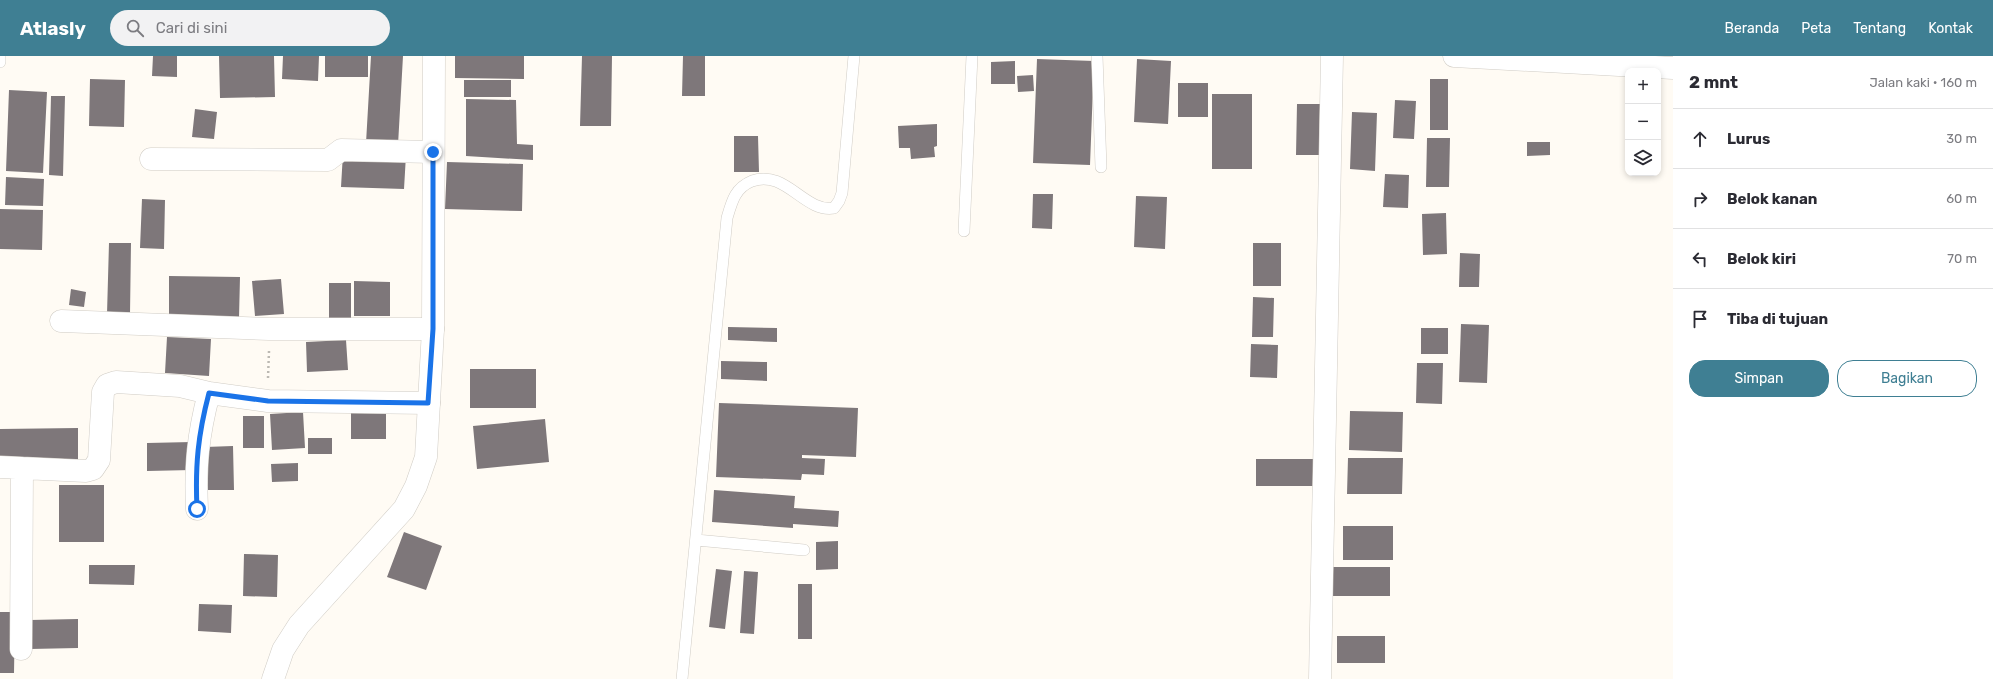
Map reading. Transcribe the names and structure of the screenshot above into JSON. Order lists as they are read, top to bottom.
{
  "page": {
    "header": "Atlasly",
    "search": "Cari di sini",
    "nav": [
      "Beranda",
      "Peta",
      "Tentang",
      "Kontak"
    ],
    "heading": ["2 mnt", "Jalan kaki · 160 m"],
    "map_buttons": ["+", "−"],
    "list": [
      ["Lurus", "30 m"],
      ["Belok kanan", "60 m"],
      ["Belok kiri", "70 m"],
      "Tiba di tujuan"
    ],
    "buttons": ["Simpan", "Bagikan"]
  }
}
